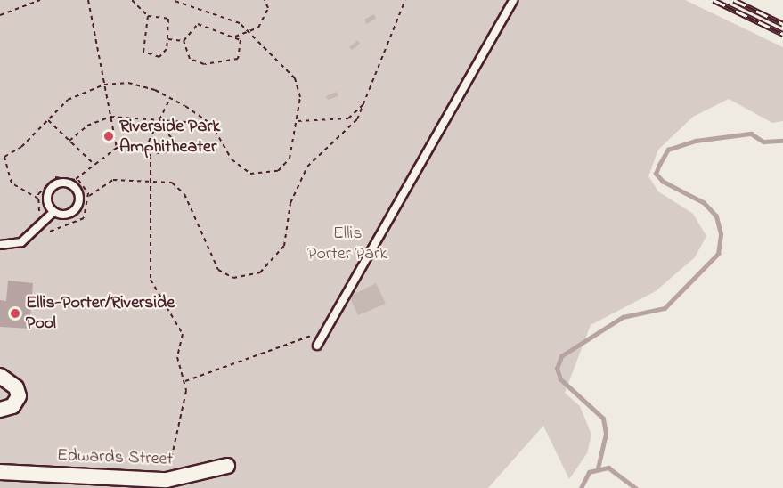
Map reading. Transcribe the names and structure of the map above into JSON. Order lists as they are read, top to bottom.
{
  "streets": {
    "street": ["Edwards Street"]
  },
  "parks": ["Ellis Porter Park"],
  "places": ["Riverside Park Amphitheater", "Ellis-Porter/Riverside Pool"]
}
